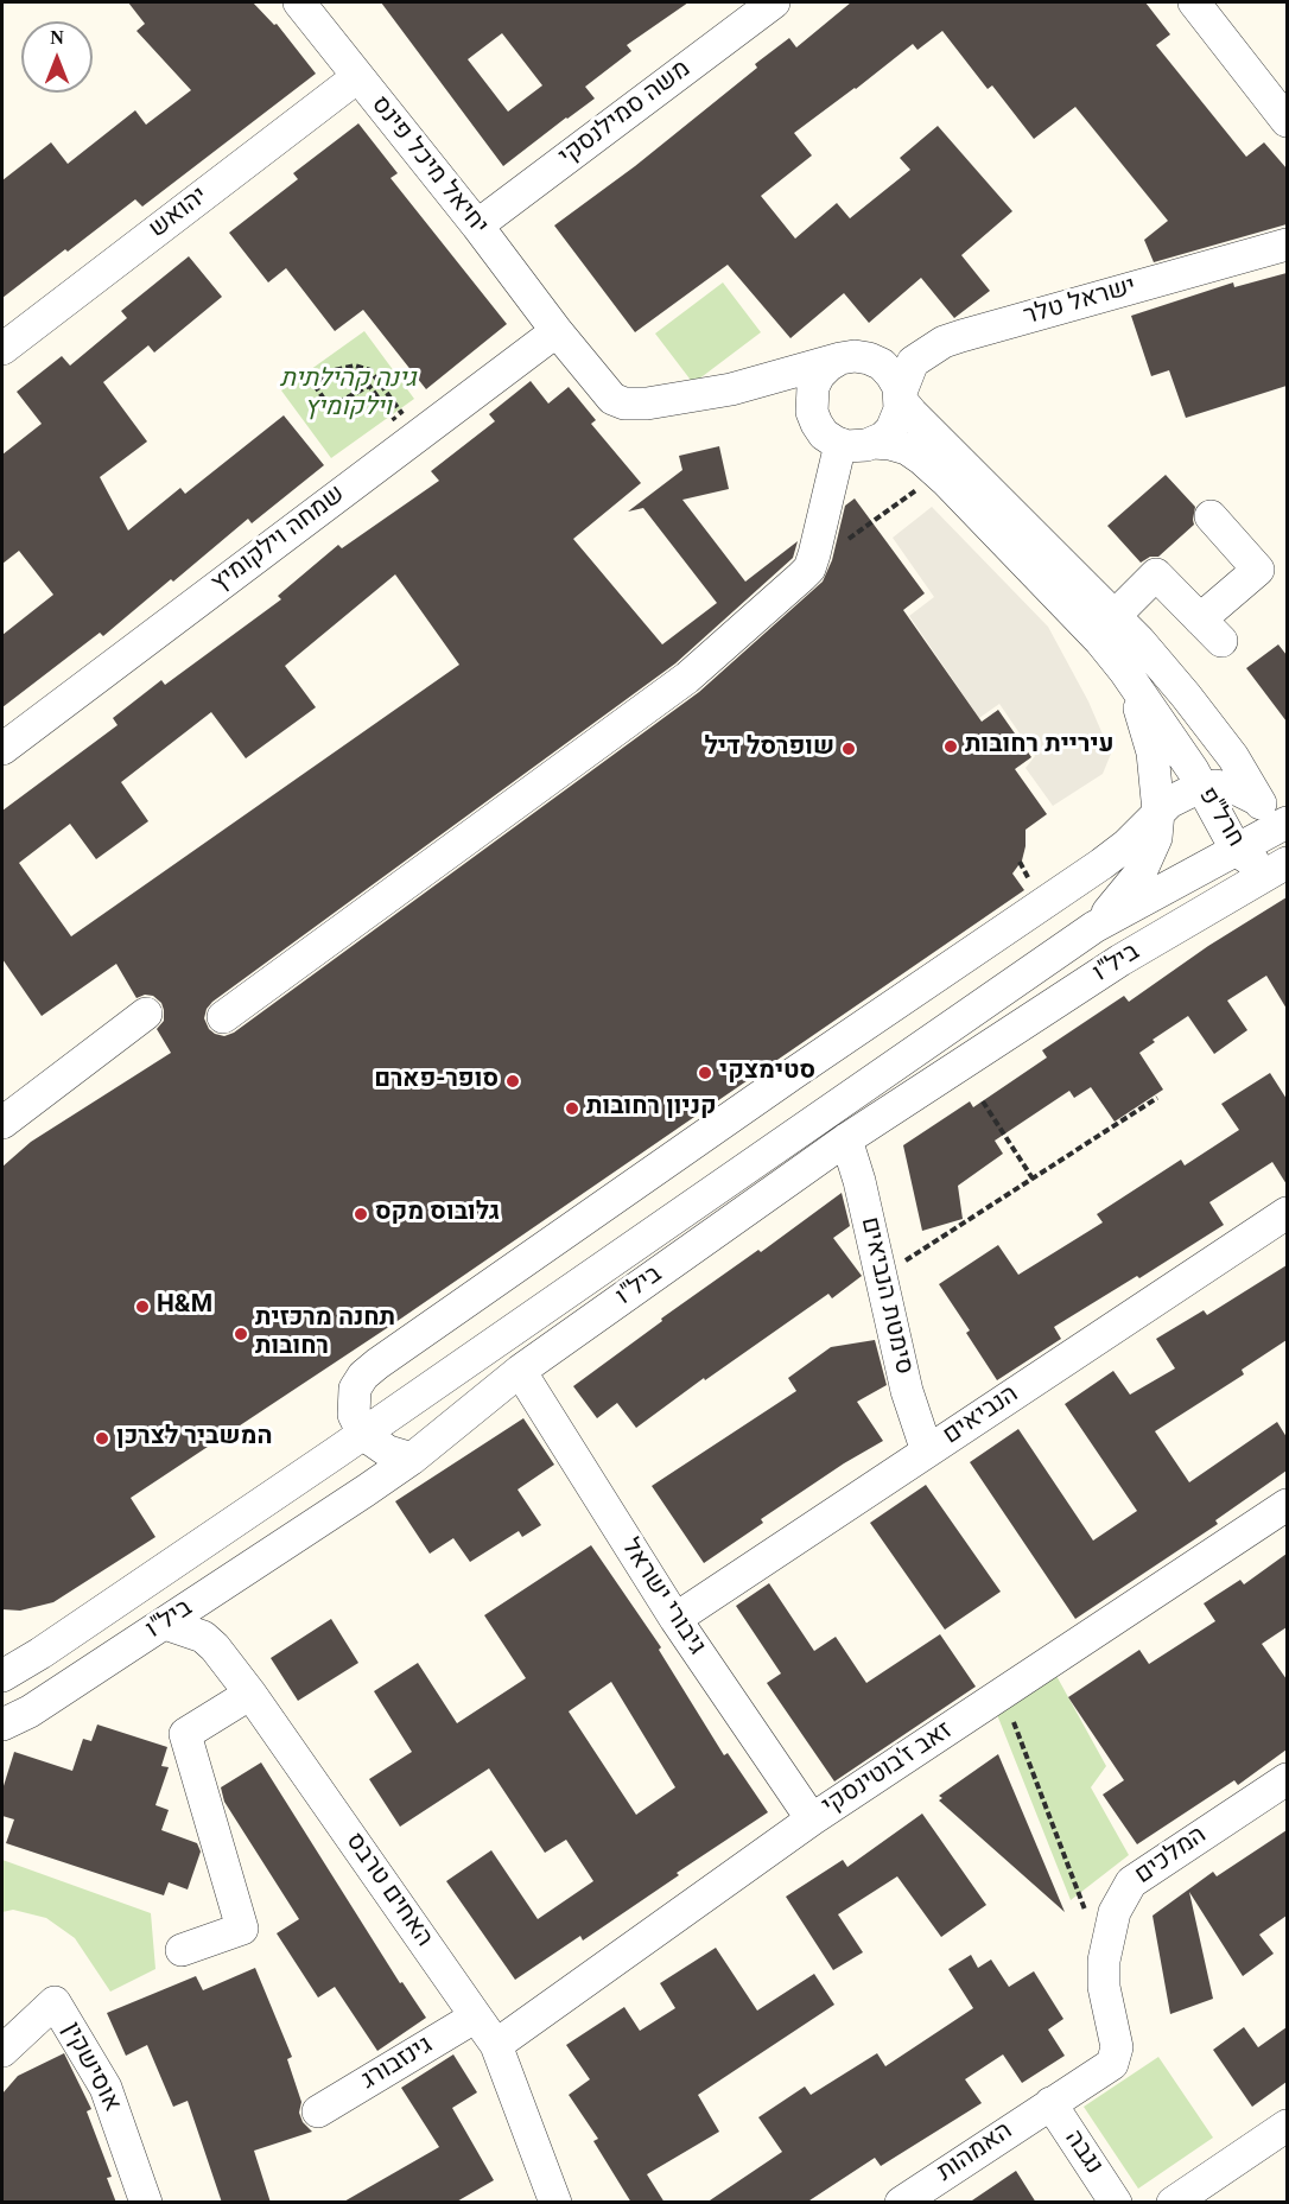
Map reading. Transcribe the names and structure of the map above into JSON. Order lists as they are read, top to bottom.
{
  "streets": {
    "street": [
      "משה סמילנסקי",
      "יחיאל מיכל פינס",
      "יהואש",
      "ישראל טלר",
      "שמחה וילקומיץ",
      "חרל\"פ",
      "ביל\"ו",
      "סימטת הנביאים",
      "הנביאים",
      "גיבורי ישראל",
      "זאב ז'בוטינסקי",
      "המלכים",
      "האחים טרבס",
      "גינזבורג",
      "אוסישקין",
      "האמהות",
      "נגבה"
    ]
  },
  "crossings": [
    ["משה סמילנסקי", "יחיאל מיכל פינס"],
    ["יחיאל מיכל פינס", "יהואש"],
    ["יחיאל מיכל פינס", "שמחה וילקומיץ"],
    ["ישראל טלר", "חרל\"פ"],
    ["חרל\"פ", "ביל\"ו"],
    ["ביל\"ו", "סימטת הנביאים"],
    ["ביל\"ו", "גיבורי ישראל"],
    ["ביל\"ו", "האחים טרבס"],
    ["סימטת הנביאים", "הנביאים"],
    ["הנביאים", "גיבורי ישראל"],
    ["גיבורי ישראל", "זאב ז'בוטינסקי"],
    ["זאב ז'בוטינסקי", "האחים טרבס"],
    ["המלכים", "האמהות"],
    ["המלכים", "נגבה"],
    ["האחים טרבס", "גינזבורג"],
    ["האמהות", "נגבה"]
  ],
  "parks": ["גינה קהילתית וילקומיץ"],
  "places": [
    "עיריית רחובות",
    "שופרסל דיל",
    "סטימצקי",
    "סופר-פארם",
    "קניון רחובות",
    "גלובוס מקס",
    "H&M",
    "תחנה מרכזית רחובות",
    "המשביר לצרכן"
  ],
  "north": "top"
}
